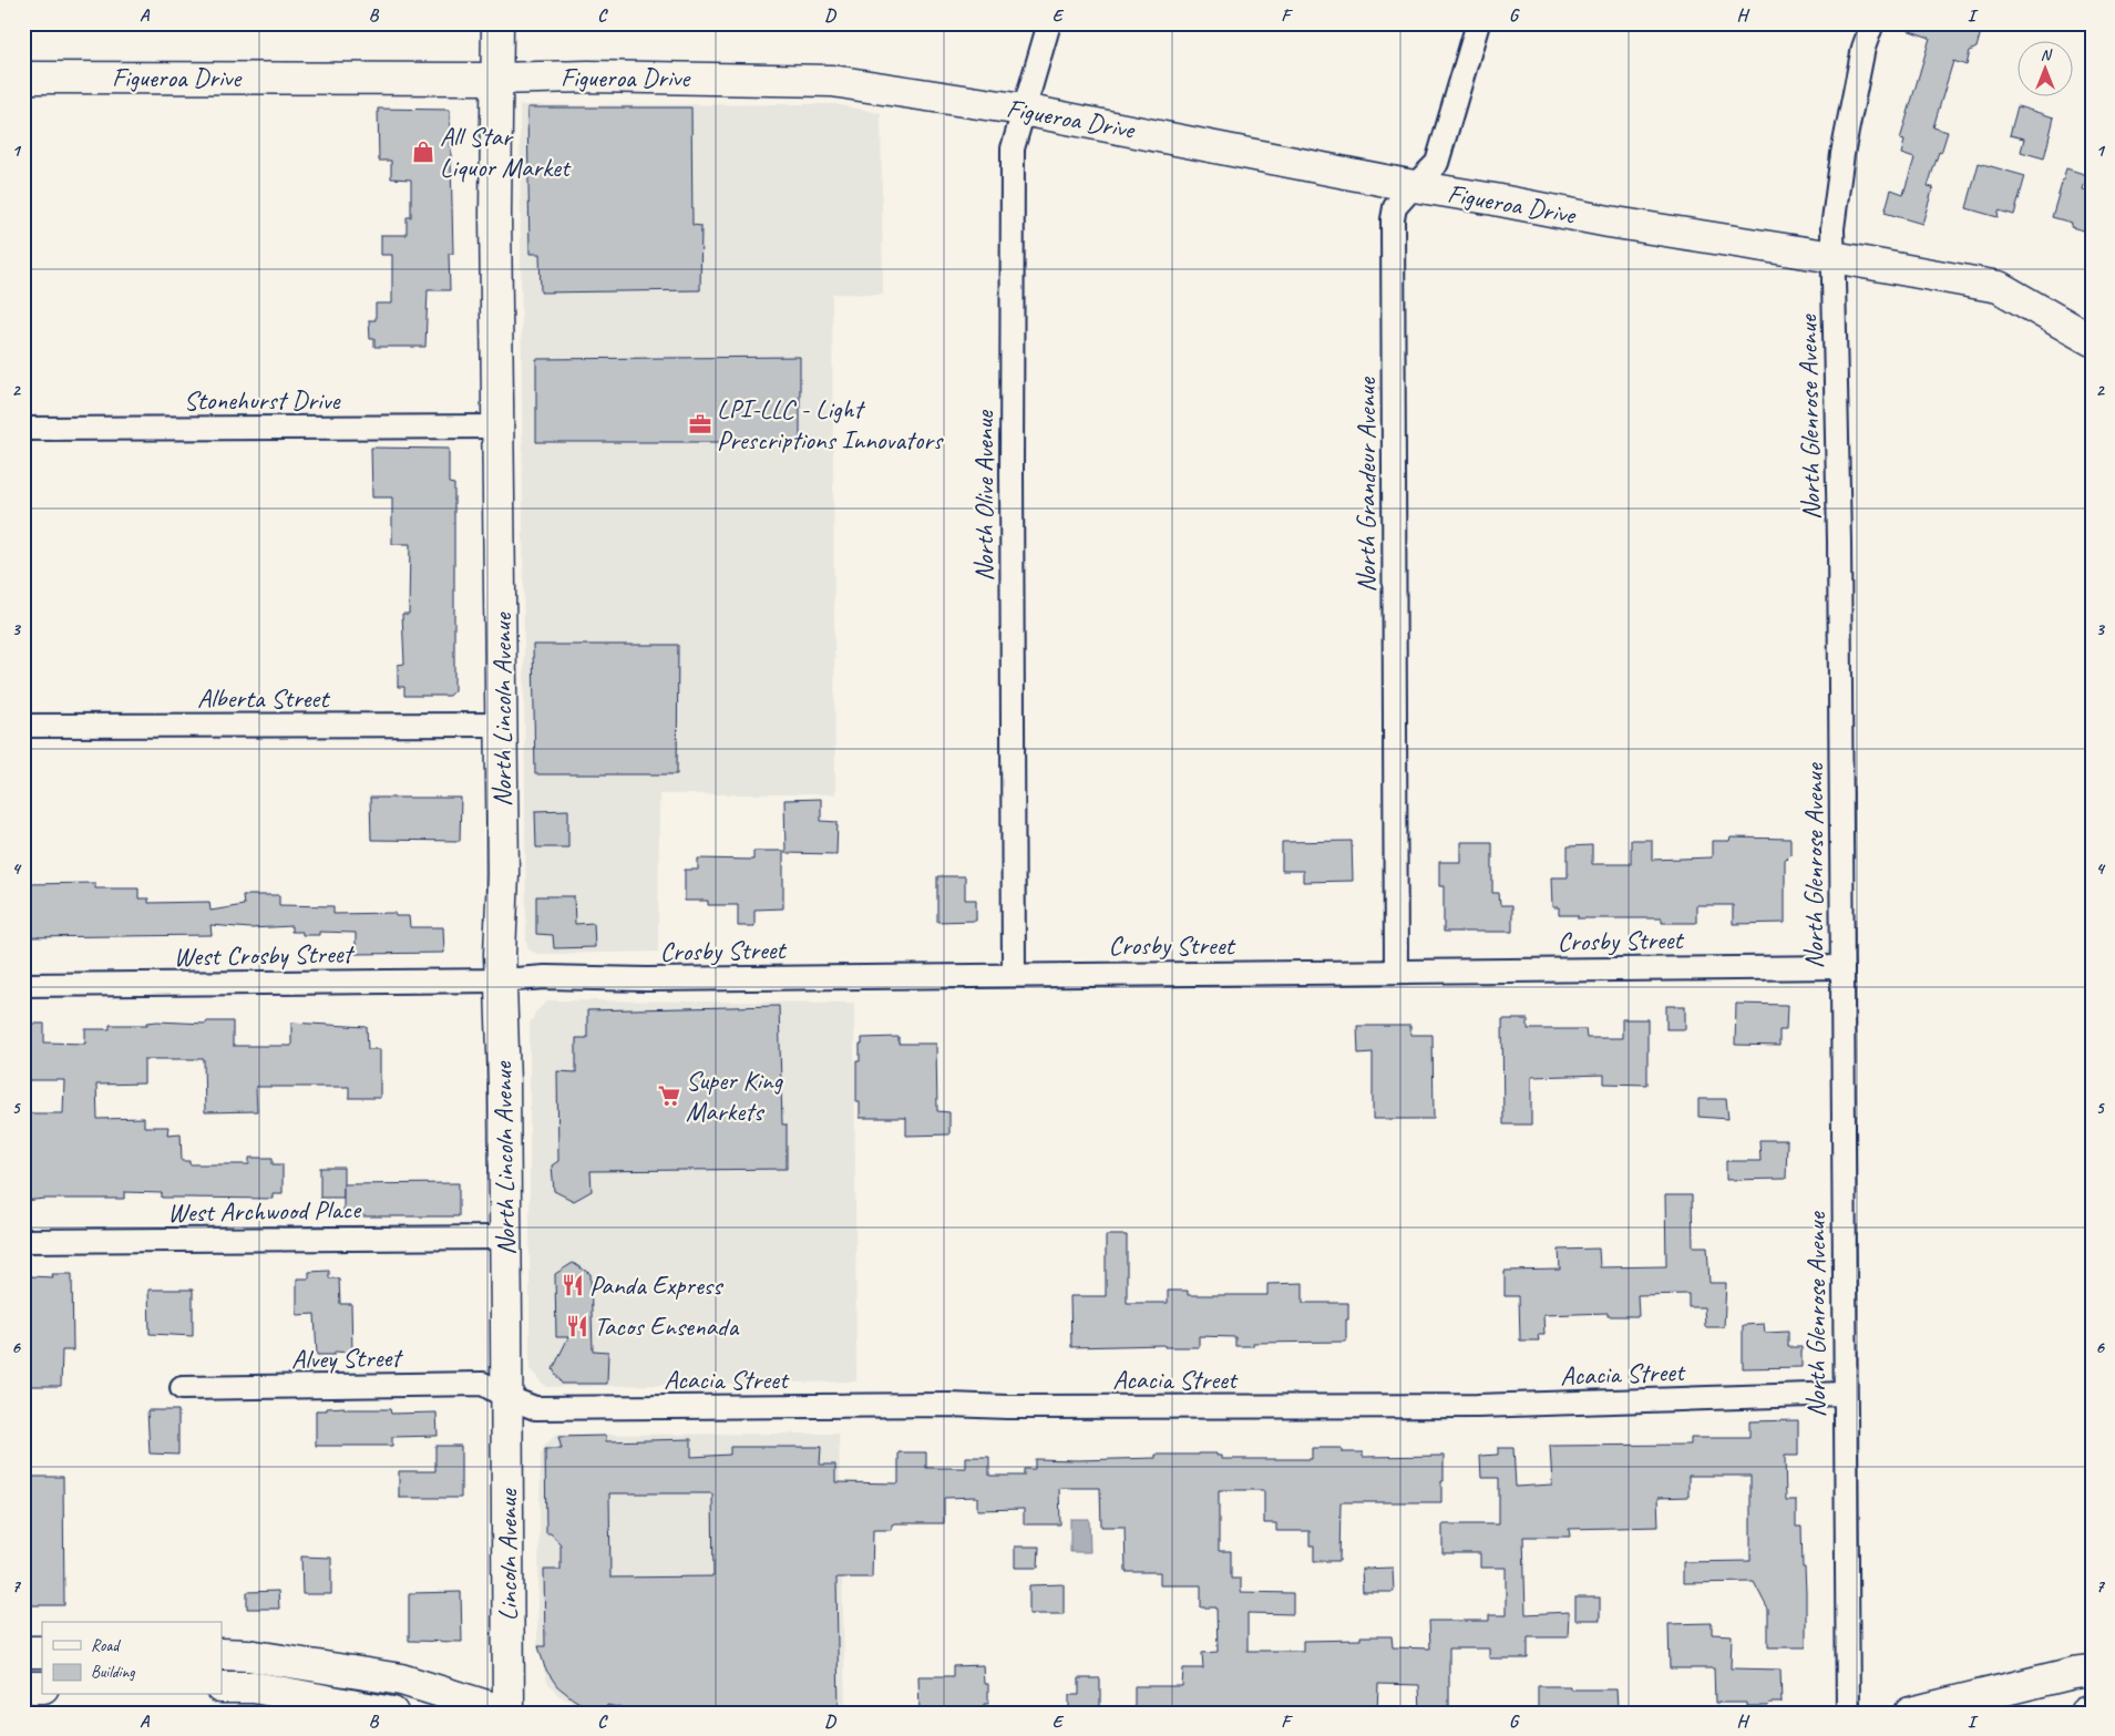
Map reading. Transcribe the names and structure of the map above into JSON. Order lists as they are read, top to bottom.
{
  "streets": {
    "main road": ["Figueroa Drive", "North Lincoln Avenue", "Lincoln Avenue"],
    "street": [
      "Stonehurst Drive",
      "North Glenrose Avenue",
      "North Grandeur Avenue",
      "North Olive Avenue",
      "Alberta Street",
      "Crosby Street",
      "West Crosby Street",
      "West Archwood Place",
      "Alvey Street",
      "Acacia Street"
    ]
  },
  "crossings": [
    ["Figueroa Drive", "North Glenrose Avenue"],
    ["Figueroa Drive", "North Grandeur Avenue"],
    ["Figueroa Drive", "North Olive Avenue"],
    ["Figueroa Drive", "North Lincoln Avenue"],
    ["Stonehurst Drive", "North Lincoln Avenue"],
    ["North Glenrose Avenue", "Crosby Street"],
    ["North Glenrose Avenue", "Acacia Street"],
    ["North Grandeur Avenue", "Crosby Street"],
    ["North Olive Avenue", "Crosby Street"],
    ["Alberta Street", "North Lincoln Avenue"],
    ["North Lincoln Avenue", "Crosby Street"],
    ["North Lincoln Avenue", "West Crosby Street"],
    ["North Lincoln Avenue", "West Archwood Place"],
    ["North Lincoln Avenue", "Alvey Street"],
    ["North Lincoln Avenue", "Acacia Street"],
    ["North Lincoln Avenue", "Lincoln Avenue"],
    ["Crosby Street", "West Crosby Street"],
    ["Alvey Street", "Acacia Street"],
    ["Alvey Street", "Lincoln Avenue"],
    ["Acacia Street", "Lincoln Avenue"]
  ],
  "places": {
    "shop": ["All Star Liquor Market"],
    "office": ["LPI-LLC - Light Prescriptions Innovators"],
    "supermarket": ["Super King Markets"],
    "restaurant": ["Panda Express", "Tacos Ensenada"]
  },
  "legend": ["Road", "Building"],
  "north": "top",
  "grid": {
    "columns": [
      "A",
      "B",
      "C",
      "D",
      "E",
      "F",
      "G",
      "H",
      "I"
    ],
    "rows": [
      "1",
      "2",
      "3",
      "4",
      "5",
      "6",
      "7"
    ]
  }
}
